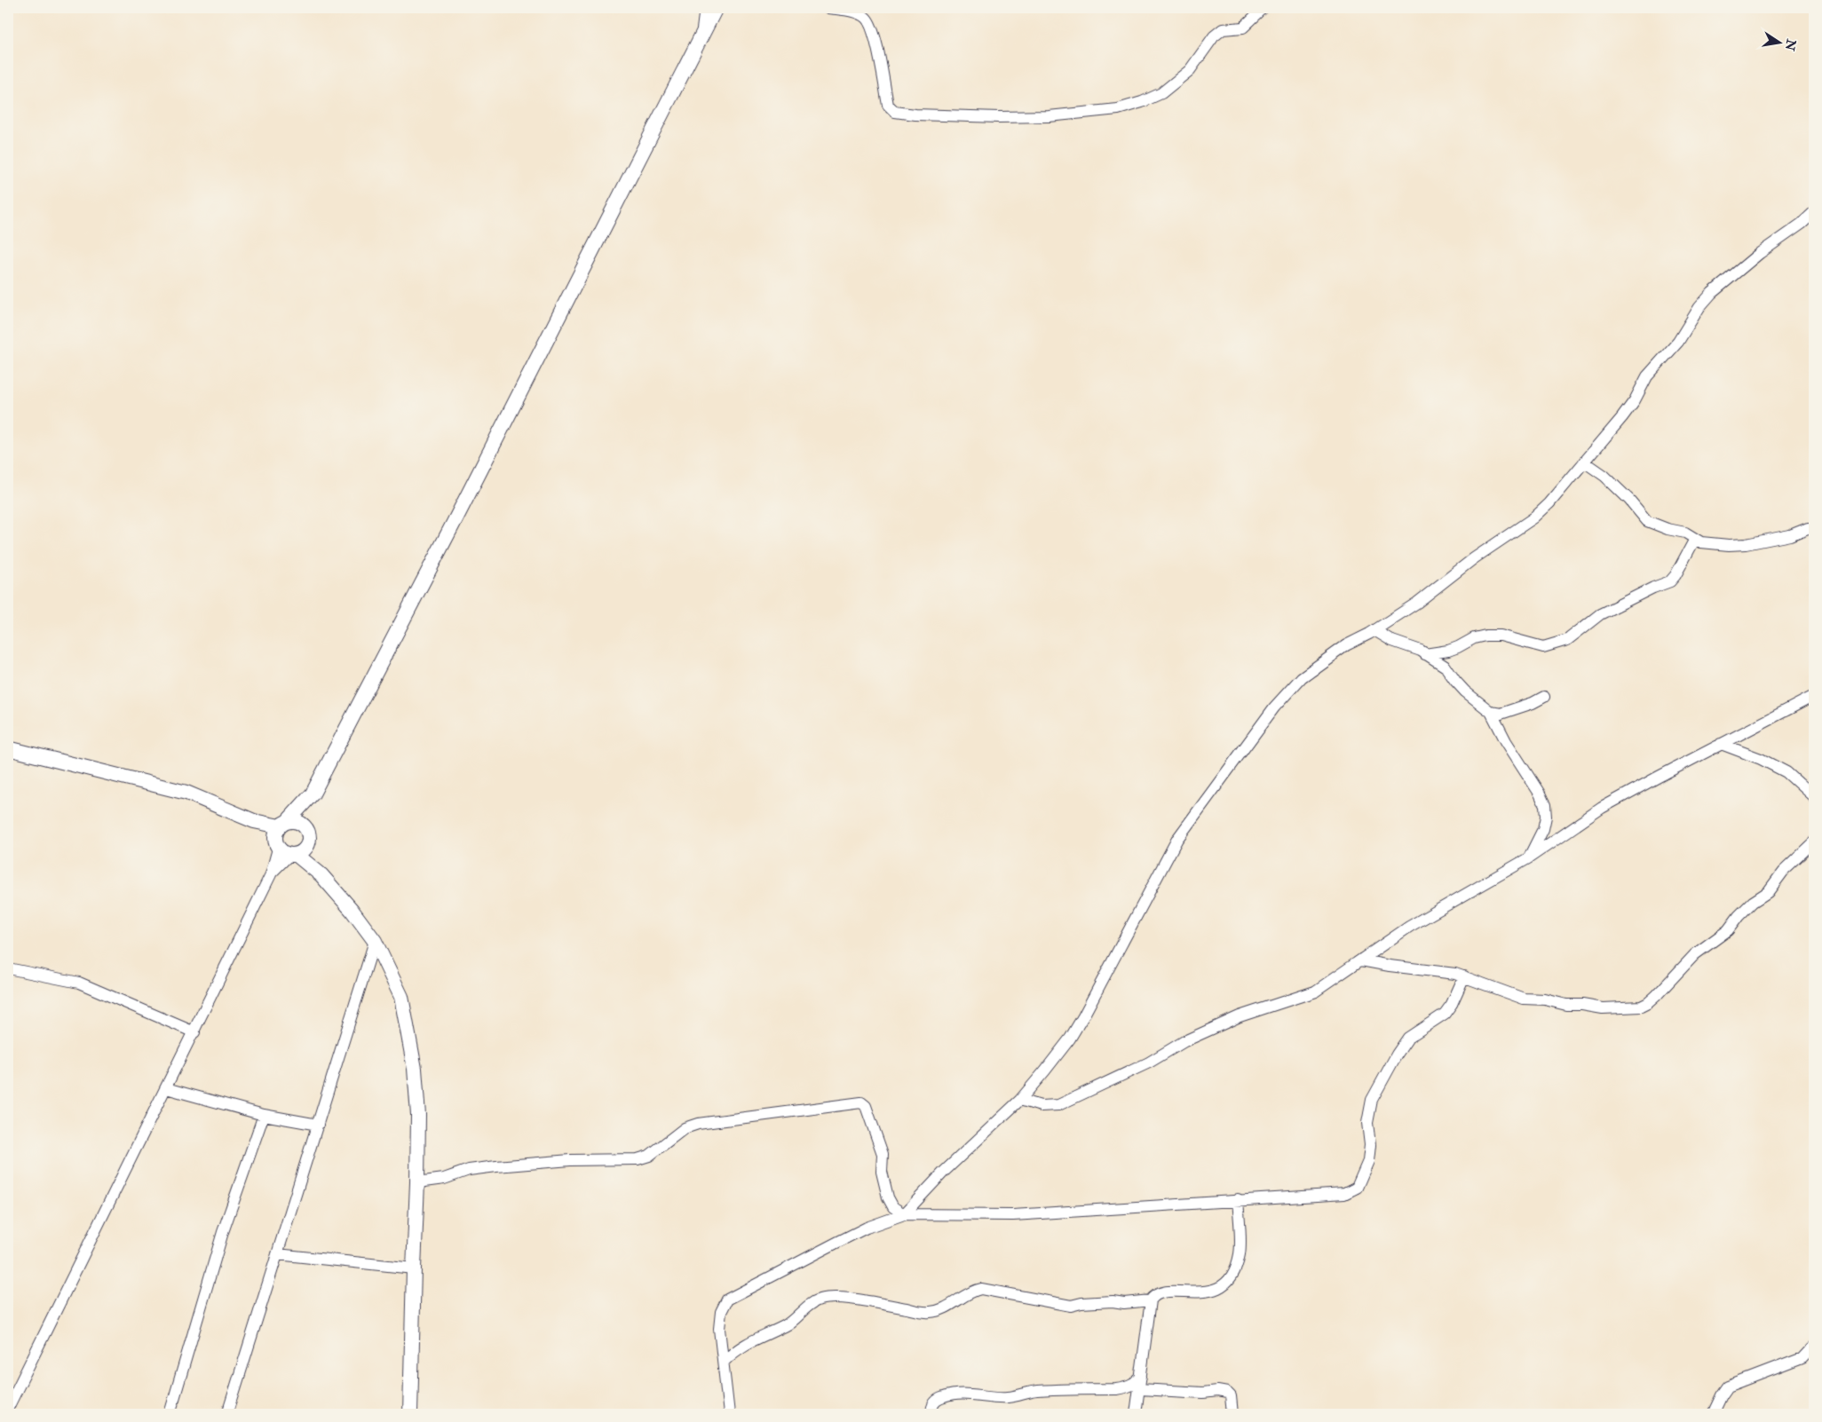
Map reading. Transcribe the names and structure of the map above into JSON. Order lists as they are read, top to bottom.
{
  "north": "right"
}
